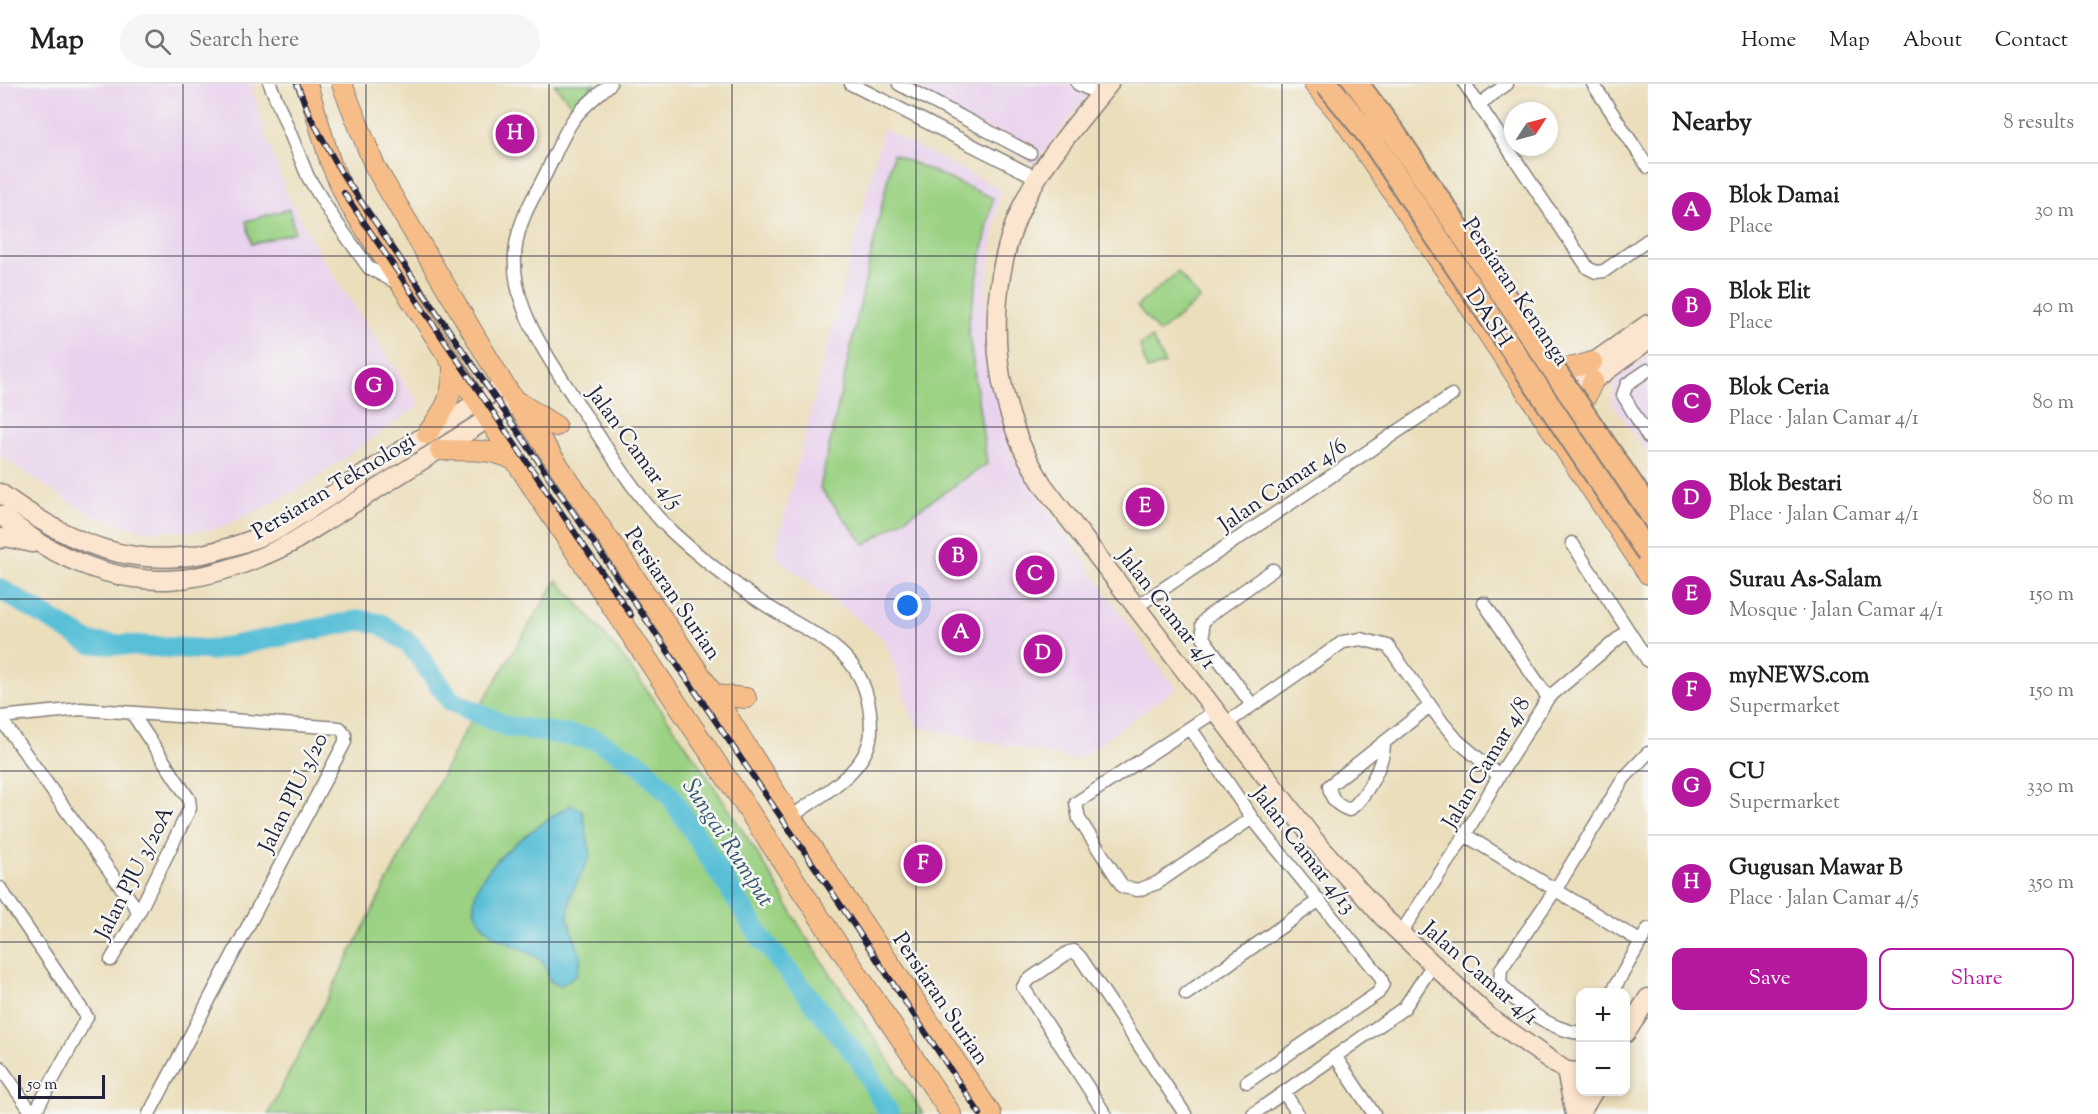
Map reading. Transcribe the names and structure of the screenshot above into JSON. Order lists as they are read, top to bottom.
{
  "streets": {
    "highway": ["DASH"],
    "main road": ["Persiaran Kenanga", "Persiaran Surian"],
    "street": [
      "Jalan Camar 4/5",
      "Jalan Camar 4/6",
      "Persiaran Teknologi",
      "Jalan Camar 4/1",
      "Jalan Camar 4/8",
      "Jalan PJU 3/20",
      "Jalan Camar 4/13",
      "Jalan PJU 3/20A"
    ]
  },
  "crossings": [
    ["Jalan Camar 4/5", "Persiaran Surian"],
    ["Jalan Camar 4/6", "Jalan Camar 4/1"],
    ["Persiaran Teknologi", "Persiaran Surian"],
    ["Jalan Camar 4/1", "Jalan Camar 4/8"],
    ["Jalan PJU 3/20", "Jalan PJU 3/20A"]
  ],
  "water": ["Sungai Rumput"],
  "scale_bar": "50 m",
  "north": "top right",
  "page": {
    "header": "Map",
    "search": "Search here",
    "nav": [
      "Home",
      "Map",
      "About",
      "Contact"
    ],
    "heading": ["Nearby", "8 results"],
    "pins": [
      "H",
      "G",
      "E",
      "B",
      "C",
      "A",
      "D",
      "F"
    ],
    "list": [
      {
        "mark": "A",
        "name": "Blok Damai",
        "note": "Place",
        "value": "30 m"
      },
      {
        "mark": "B",
        "name": "Blok Elit",
        "note": "Place",
        "value": "40 m"
      },
      {
        "mark": "C",
        "name": "Blok Ceria",
        "note": "Place · Jalan Camar 4/1",
        "value": "80 m"
      },
      {
        "mark": "D",
        "name": "Blok Bestari",
        "note": "Place · Jalan Camar 4/1",
        "value": "80 m"
      },
      {
        "mark": "E",
        "name": "Surau As-Salam",
        "note": "Mosque · Jalan Camar 4/1",
        "value": "150 m"
      },
      {
        "mark": "F",
        "name": "myNEWS.com",
        "note": "Supermarket",
        "value": "150 m"
      },
      {
        "mark": "G",
        "name": "CU",
        "note": "Supermarket",
        "value": "330 m"
      },
      {
        "mark": "H",
        "name": "Gugusan Mawar B",
        "note": "Place · Jalan Camar 4/5",
        "value": "350 m"
      }
    ],
    "buttons": ["Save", "Share"],
    "map_buttons": ["+", "−"],
    "scale": "50 m"
  }
}
